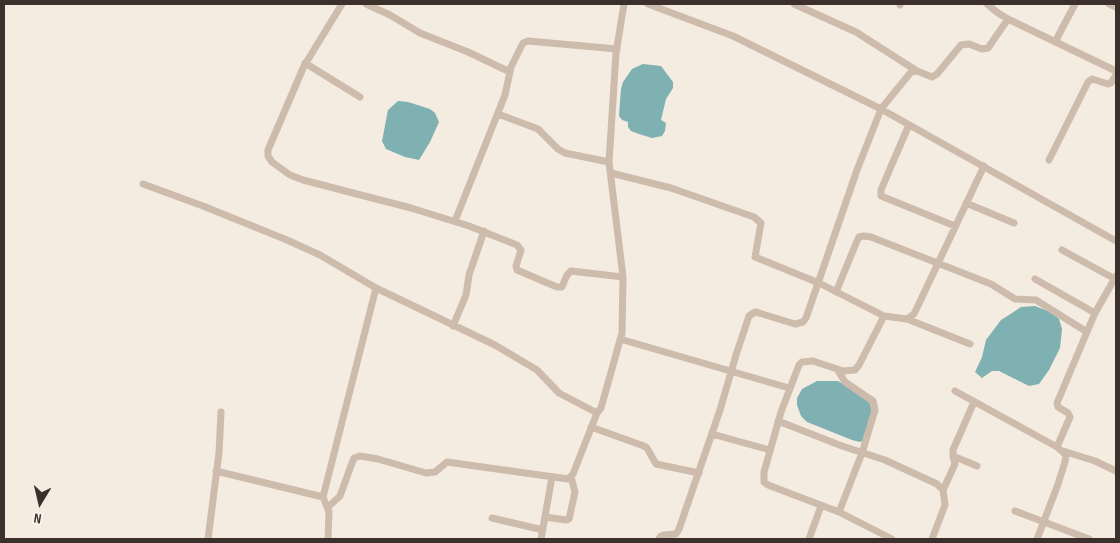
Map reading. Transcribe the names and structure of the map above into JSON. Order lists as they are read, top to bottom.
{
  "north": "bottom"
}
